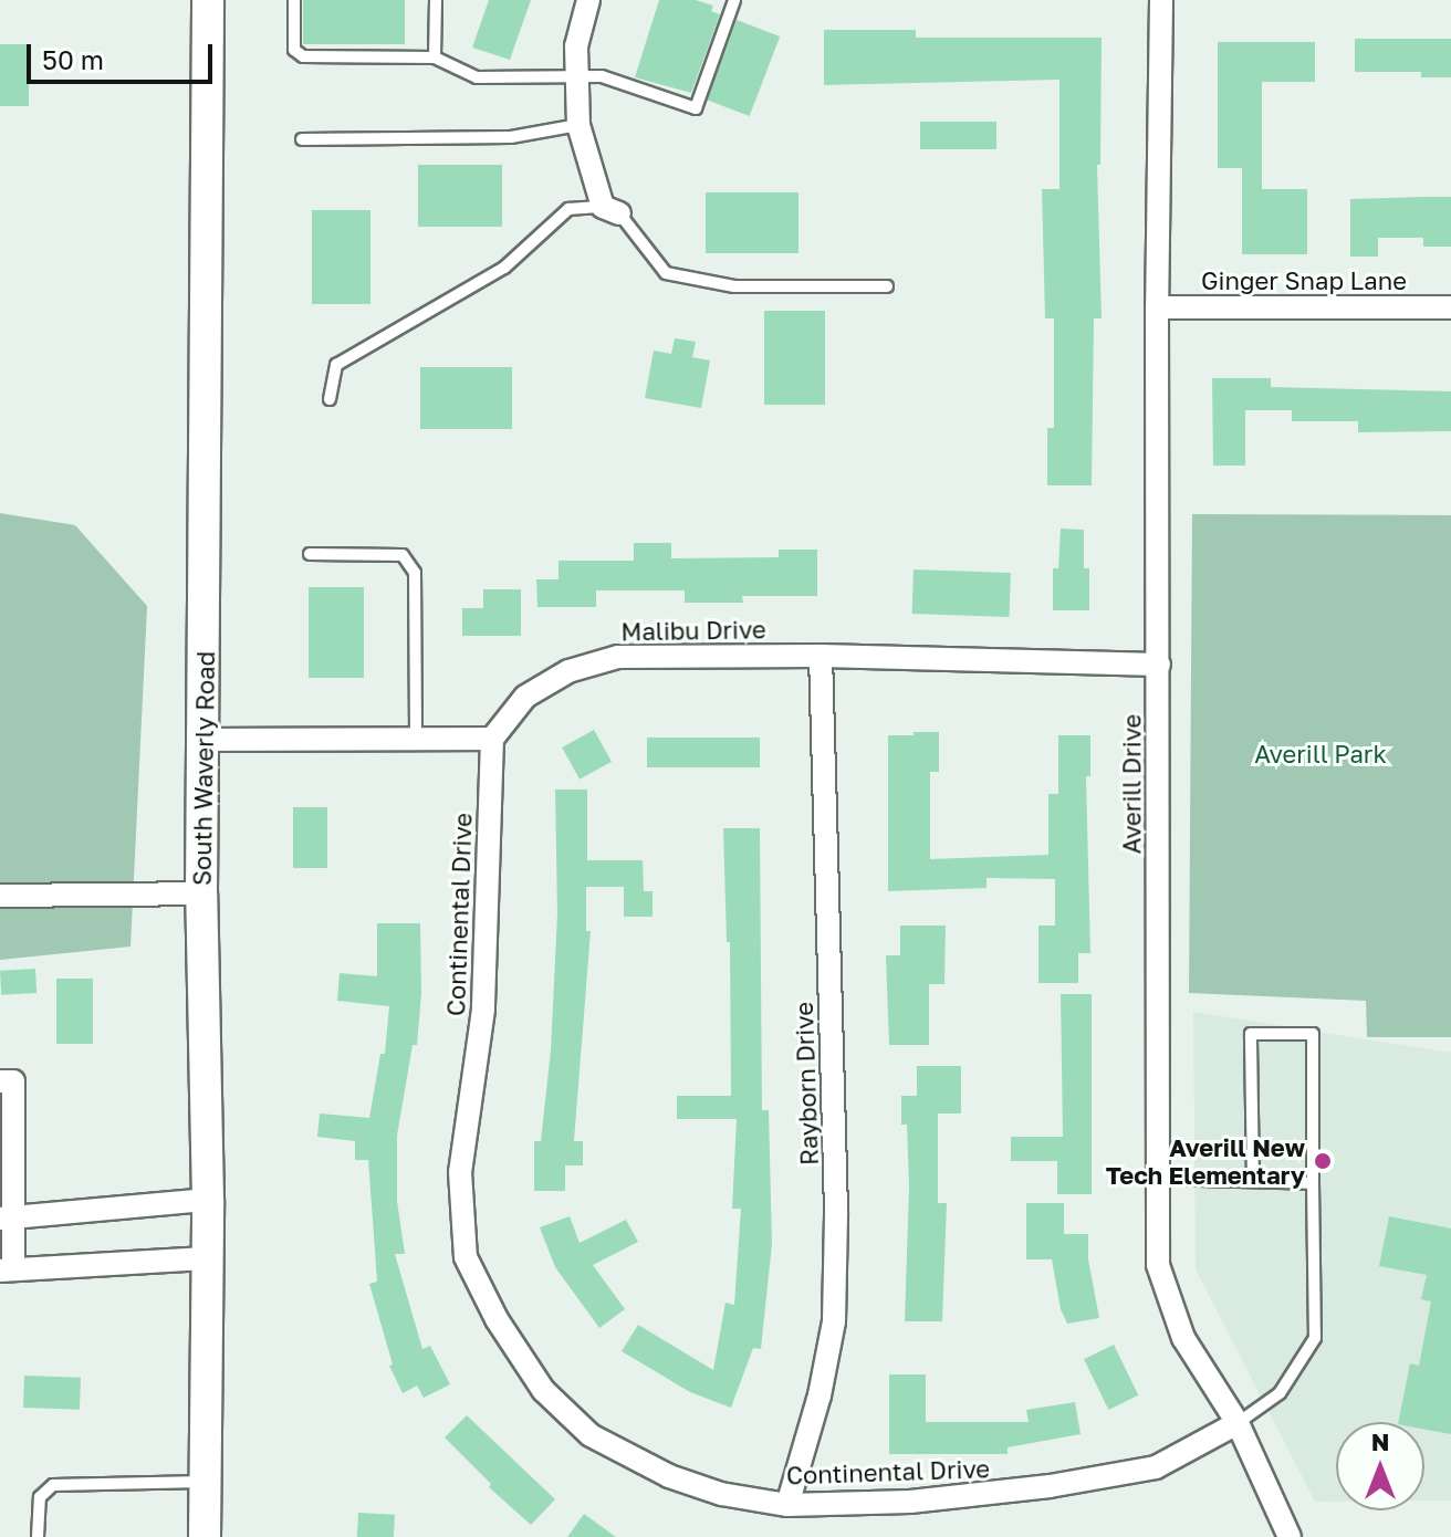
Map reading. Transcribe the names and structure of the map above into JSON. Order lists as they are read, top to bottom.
{
  "streets": {
    "main road": ["South Waverly Road"],
    "street": [
      "Ginger Snap Lane",
      "Malibu Drive",
      "Averill Drive",
      "Continental Drive",
      "Rayborn Drive"
    ]
  },
  "crossings": [
    ["Ginger Snap Lane", "Averill Drive"],
    ["Malibu Drive", "Averill Drive"],
    ["Malibu Drive", "Continental Drive"],
    ["Malibu Drive", "Rayborn Drive"],
    ["Averill Drive", "Continental Drive"],
    ["Continental Drive", "Rayborn Drive"]
  ],
  "parks": ["Averill Park"],
  "places": ["Averill New Tech Elementary"],
  "scale_bar": "50 m",
  "north": "top"
}
